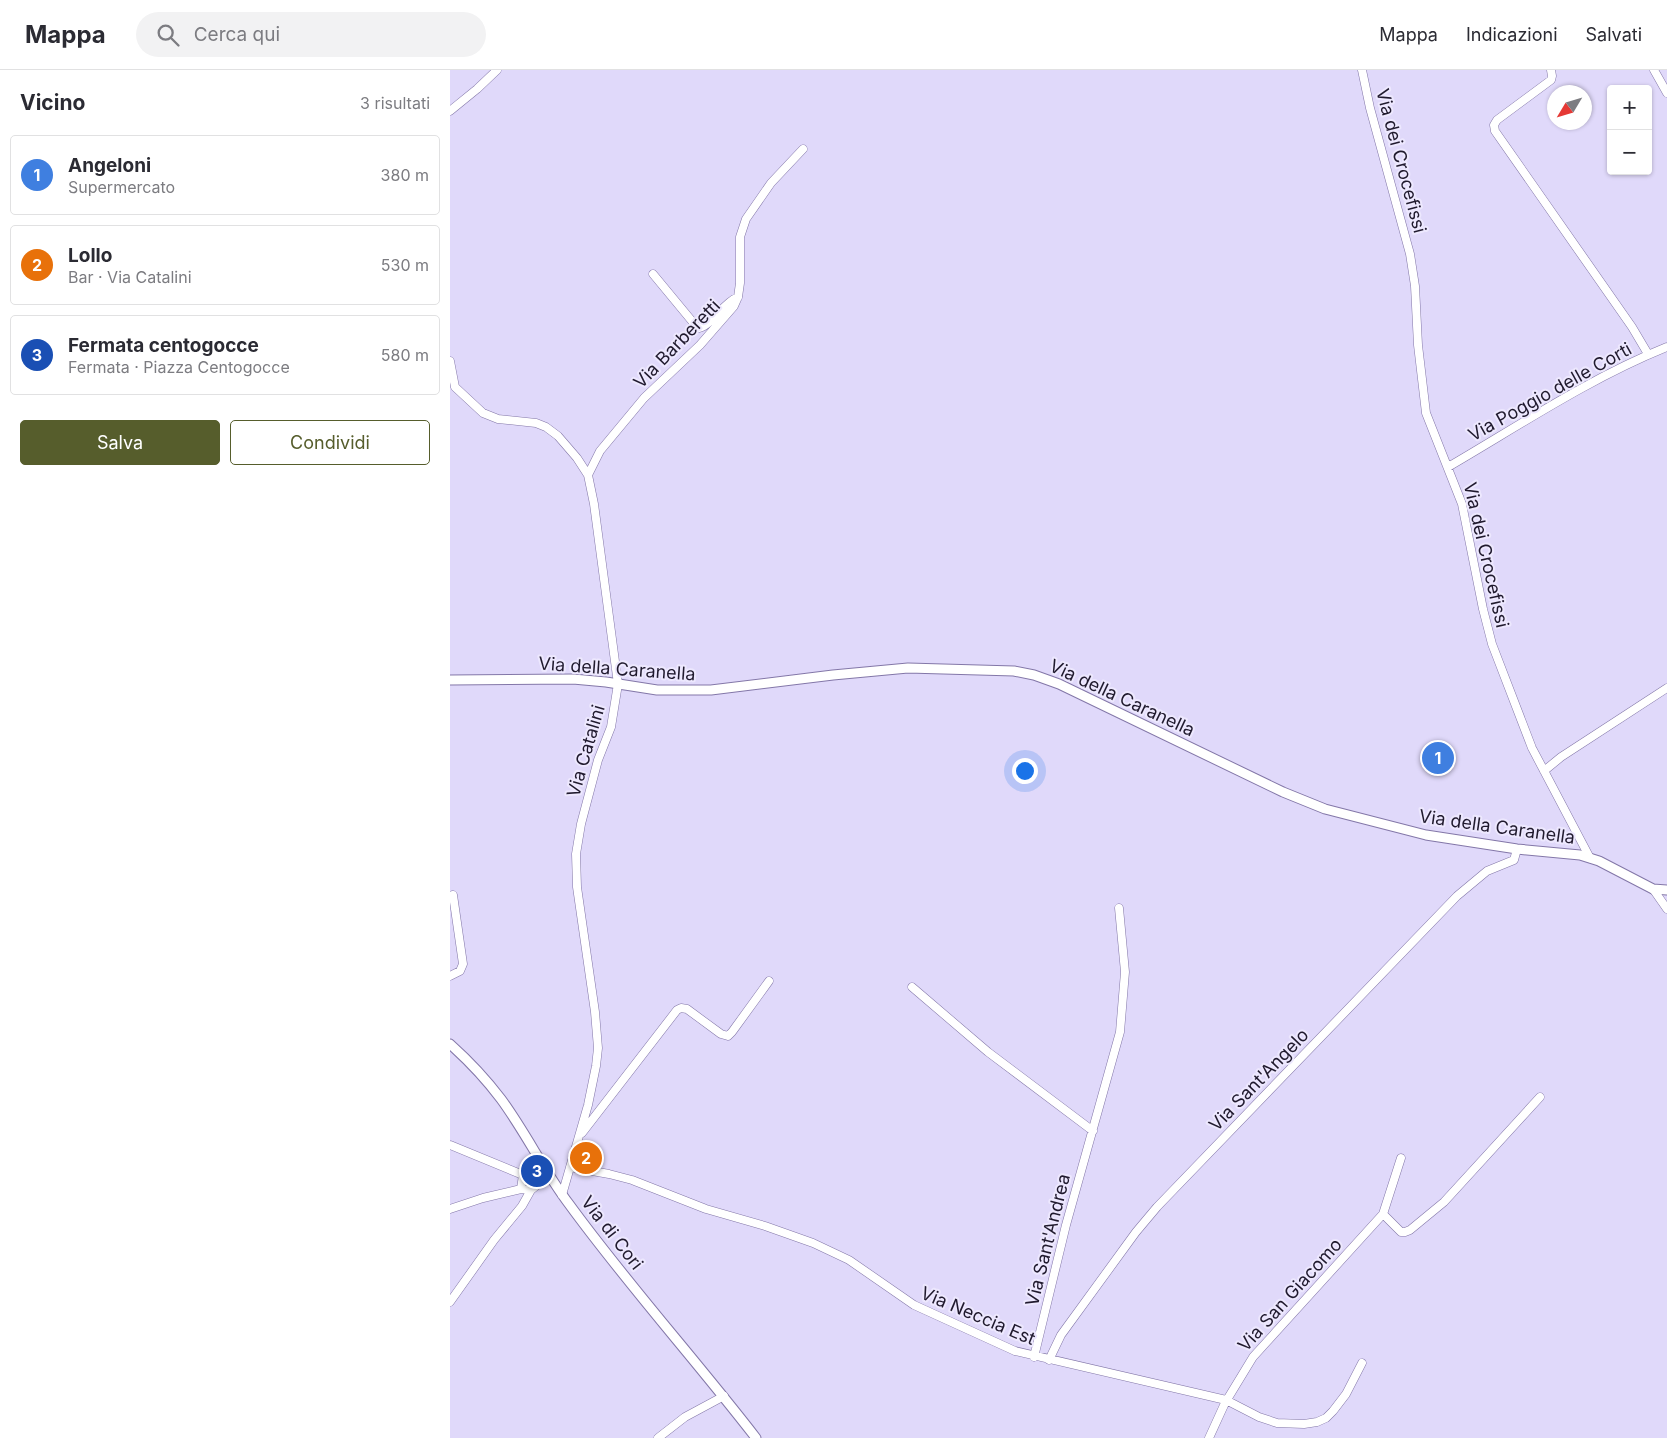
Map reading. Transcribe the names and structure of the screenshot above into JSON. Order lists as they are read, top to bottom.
{
  "streets": {
    "main road": ["Via della Caranella", "Via di Cori"],
    "street": [
      "Via dei Crocefissi",
      "Via Barberetti",
      "Via Poggio delle Corti",
      "Via Catalini",
      "Via Sant'Angelo",
      "Via Sant'Andrea",
      "Via San Giacomo",
      "Via Neccia Est"
    ]
  },
  "crossings": [
    ["Via dei Crocefissi", "Via Poggio delle Corti"],
    ["Via dei Crocefissi", "Via della Caranella"],
    ["Via Barberetti", "Via Catalini"],
    ["Via della Caranella", "Via Catalini"],
    ["Via della Caranella", "Via Sant'Angelo"],
    ["Via Catalini", "Via di Cori"],
    ["Via Catalini", "Via Neccia Est"],
    ["Via Sant'Angelo", "Via Neccia Est"],
    ["Via Sant'Andrea", "Via Neccia Est"],
    ["Via San Giacomo", "Via Neccia Est"]
  ],
  "north": "bottom left",
  "page": {
    "header": "Mappa",
    "search": "Cerca qui",
    "nav": ["Mappa", "Indicazioni", "Salvati"],
    "heading": ["Vicino", "3 risultati"],
    "map_buttons": ["+", "−"],
    "list": [
      {
        "mark": "1",
        "name": "Angeloni",
        "note": "Supermercato",
        "value": "380 m"
      },
      {
        "mark": "2",
        "name": "Lollo",
        "note": "Bar · Via Catalini",
        "value": "530 m"
      },
      {
        "mark": "3",
        "name": "Fermata centogocce",
        "note": "Fermata · Piazza Centogocce",
        "value": "580 m"
      }
    ],
    "buttons": ["Salva", "Condividi"],
    "pins": ["1", "2", "3"]
  }
}
